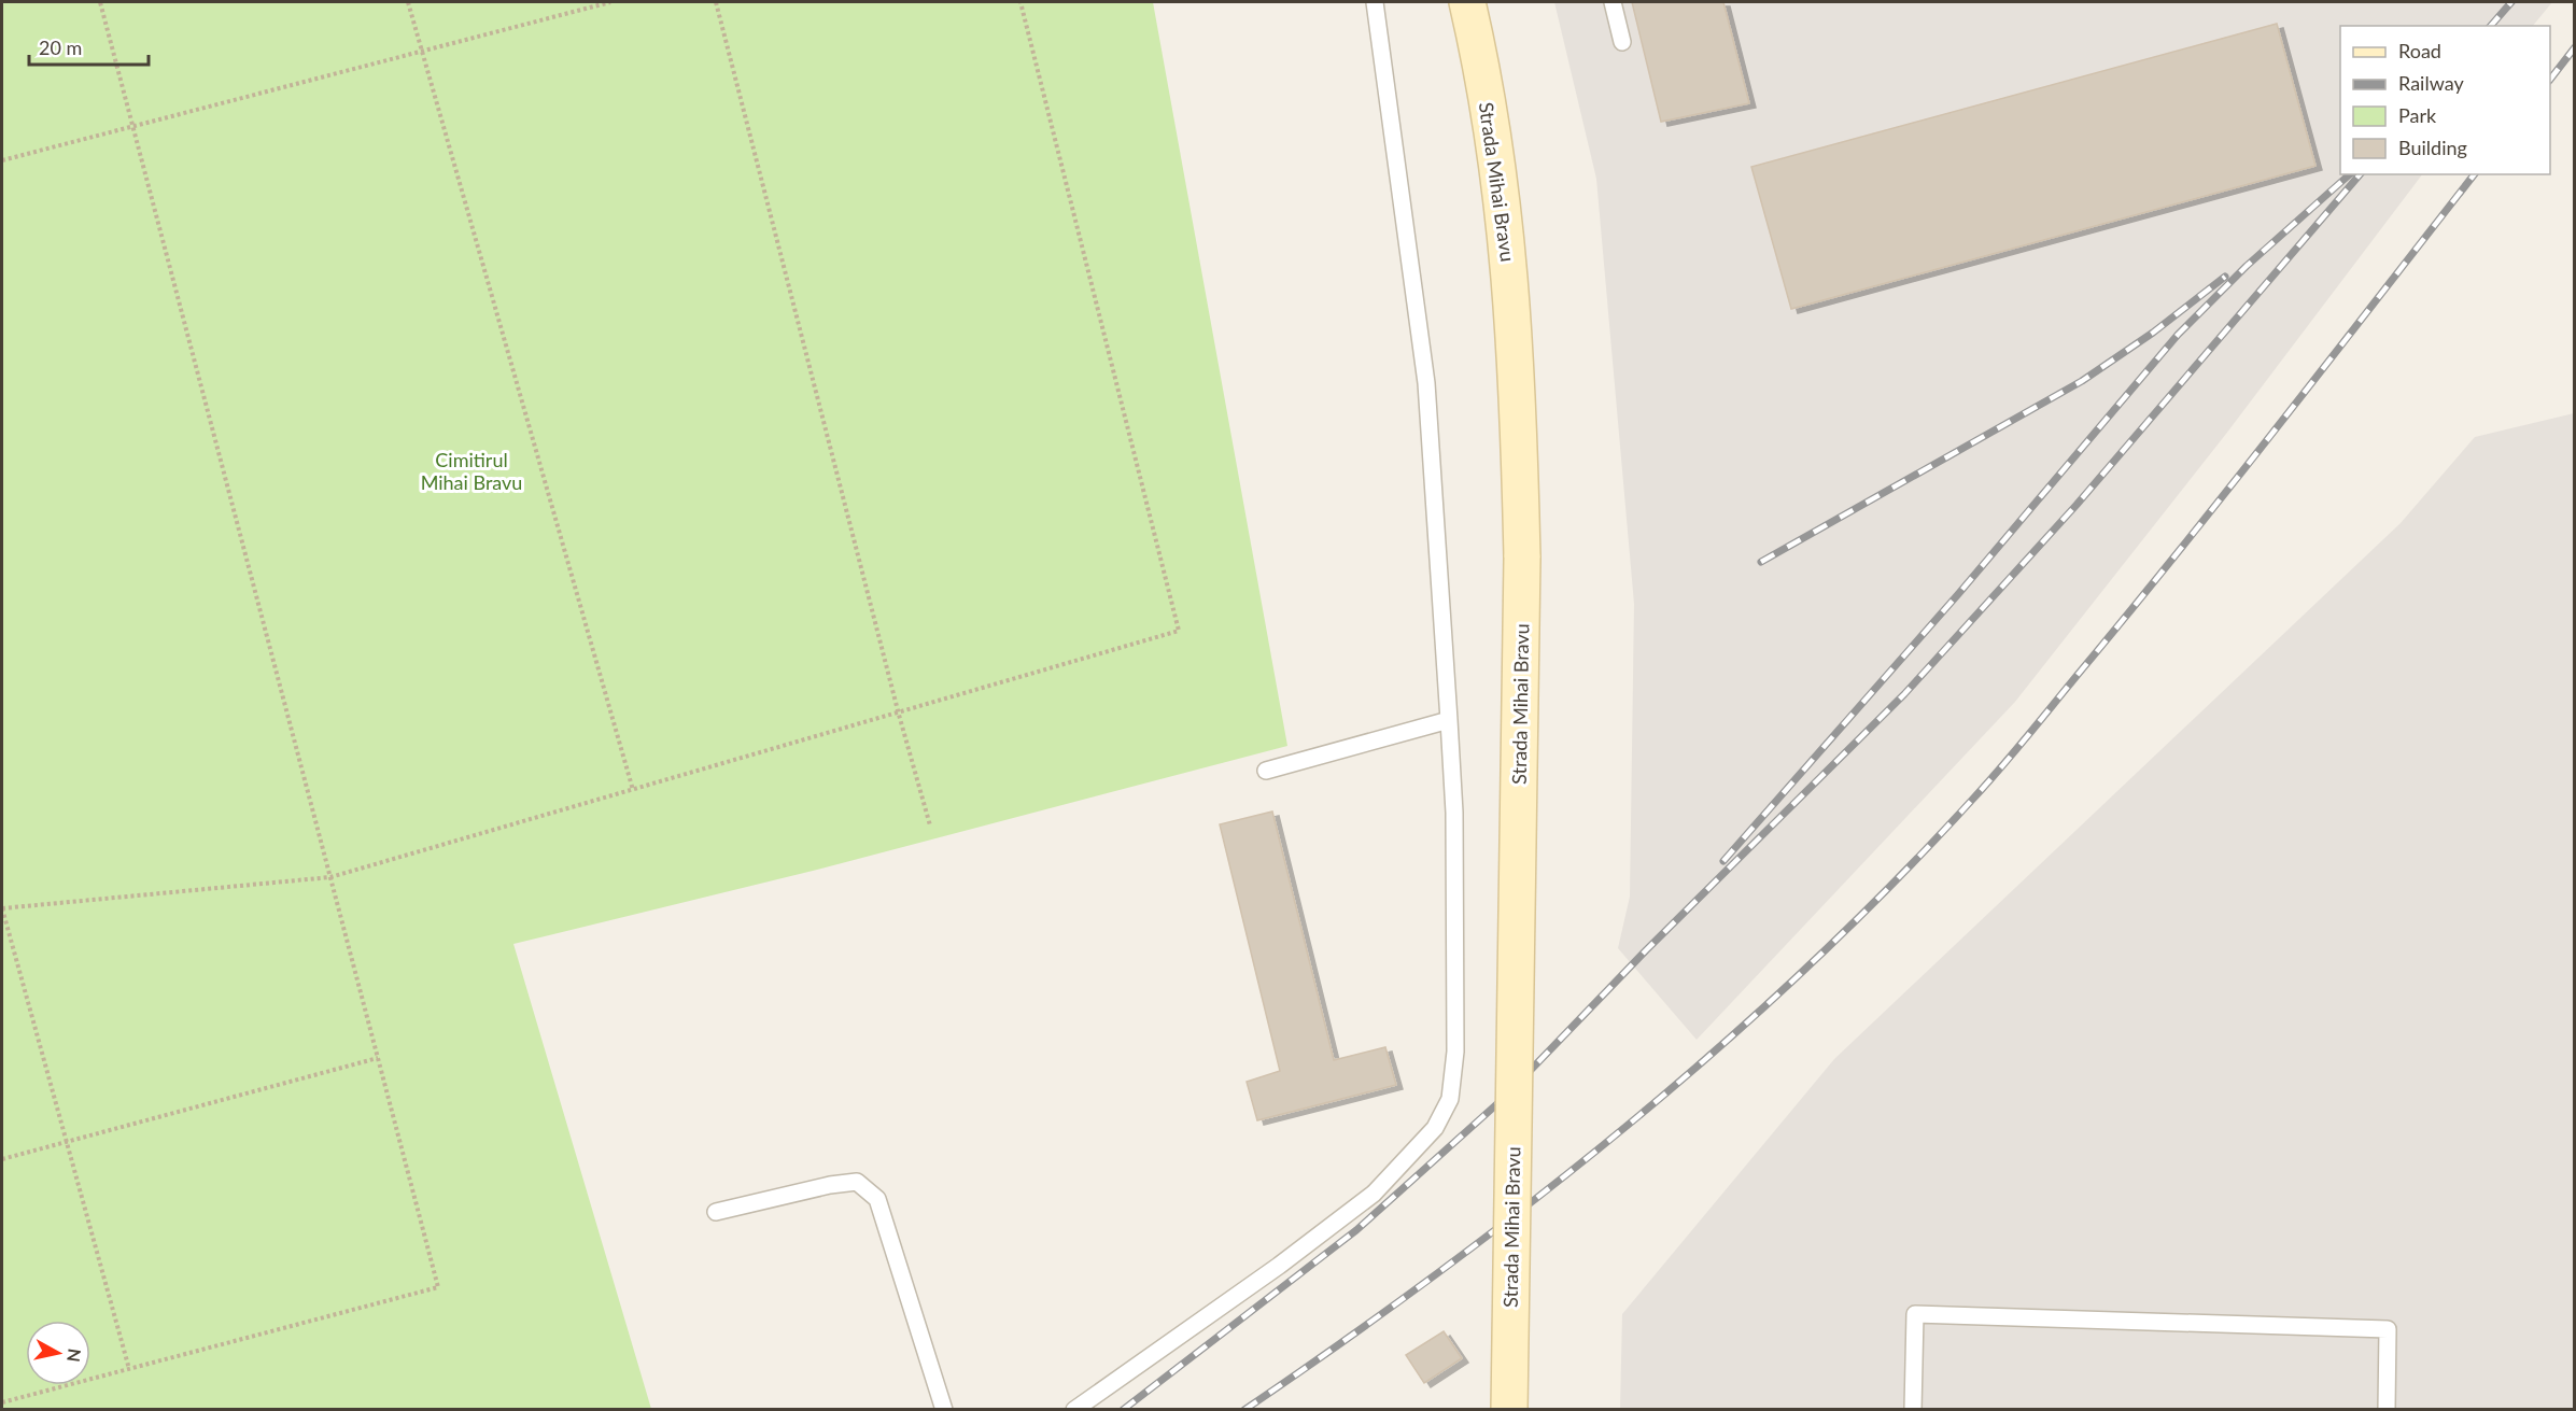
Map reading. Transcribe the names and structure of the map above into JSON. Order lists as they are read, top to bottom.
{
  "streets": {
    "main road": ["Strada Mihai Bravu"]
  },
  "parks": ["Cimitirul Mihai Bravu"],
  "legend": [
    "Road",
    "Railway",
    "Park",
    "Building"
  ],
  "scale_bar": "20 m",
  "north": "right"
}
